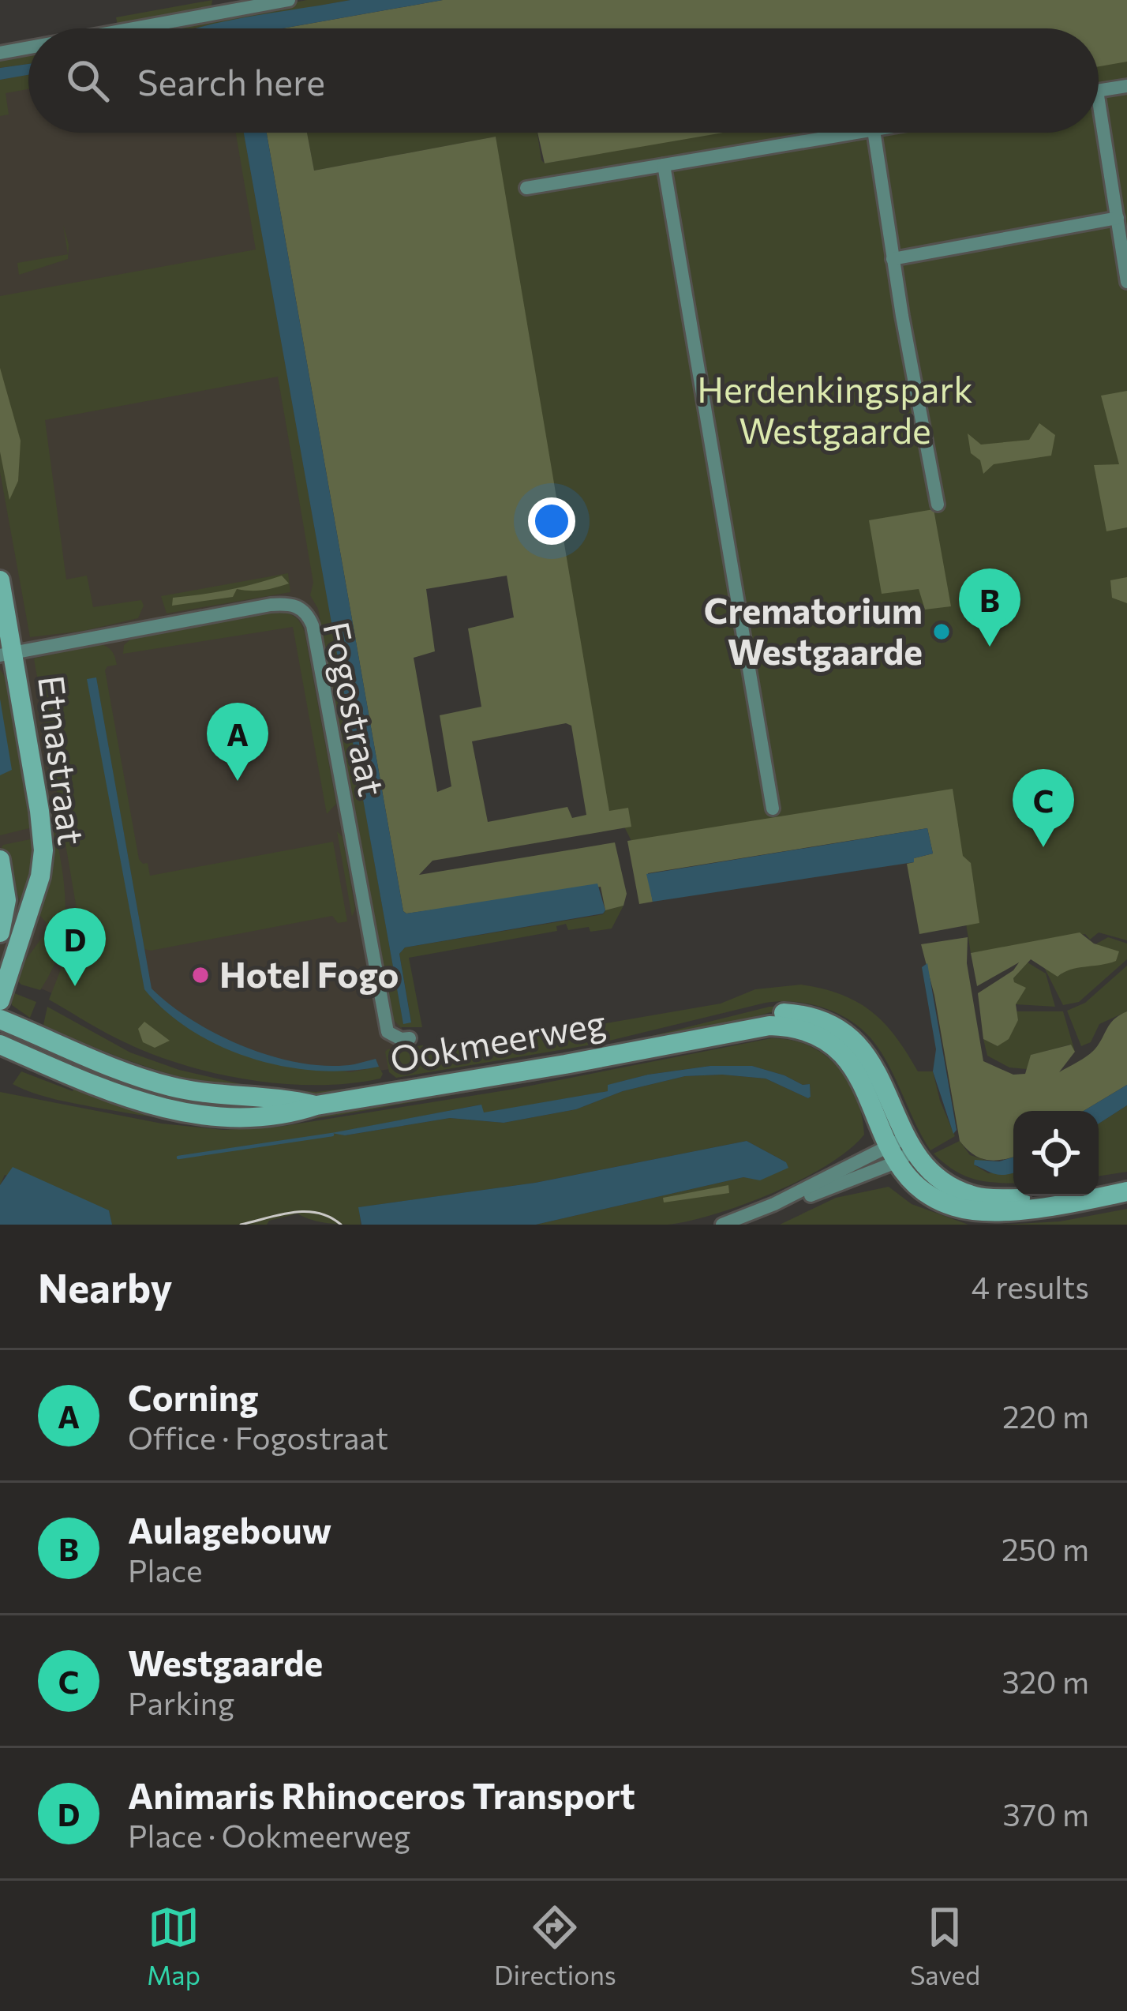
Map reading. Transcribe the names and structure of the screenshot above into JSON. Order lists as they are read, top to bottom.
{
  "streets": {
    "main road": ["Etnastraat", "Ookmeerweg"],
    "street": ["Fogostraat"]
  },
  "crossings": [
    ["Fogostraat", "Etnastraat"]
  ],
  "parks": ["Herdenkingspark Westgaarde"],
  "places": ["Crematorium Westgaarde", "Hotel Fogo"],
  "page": {
    "search": "Search here",
    "pins": [
      "B",
      "A",
      "C",
      "D"
    ],
    "heading": ["Nearby", "4 results"],
    "list": [
      {
        "mark": "A",
        "name": "Corning",
        "note": "Office · Fogostraat",
        "value": "220 m"
      },
      {
        "mark": "B",
        "name": "Aulagebouw",
        "note": "Place",
        "value": "250 m"
      },
      {
        "mark": "C",
        "name": "Westgaarde",
        "note": "Parking",
        "value": "320 m"
      },
      {
        "mark": "D",
        "name": "Animaris Rhinoceros Transport",
        "note": "Place · Ookmeerweg",
        "value": "370 m"
      }
    ],
    "nav": ["Map", "Directions", "Saved"]
  }
}
